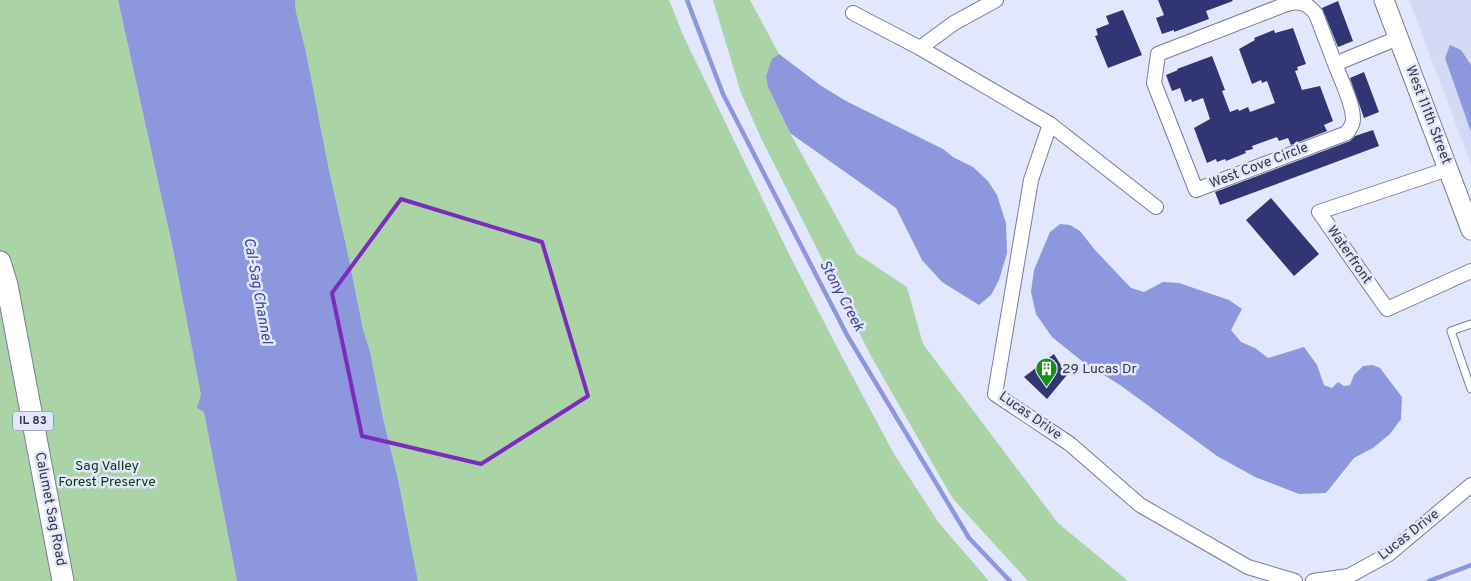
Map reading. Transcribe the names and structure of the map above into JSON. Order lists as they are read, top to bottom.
{
  "streets": {
    "main road": ["West 111th Street", "IL 83", "Calumet Sag Road"],
    "street": ["West Cove Circle", "Waterfront", "Lucas Drive"]
  },
  "crossings": [
    ["West 111th Street", "Waterfront"]
  ],
  "water": ["Cal-Sag Channel", "Stony Creek"],
  "parks": ["Sag Valley Forest Preserve"],
  "places": {
    "building": ["29 Lucas Dr"]
  }
}
